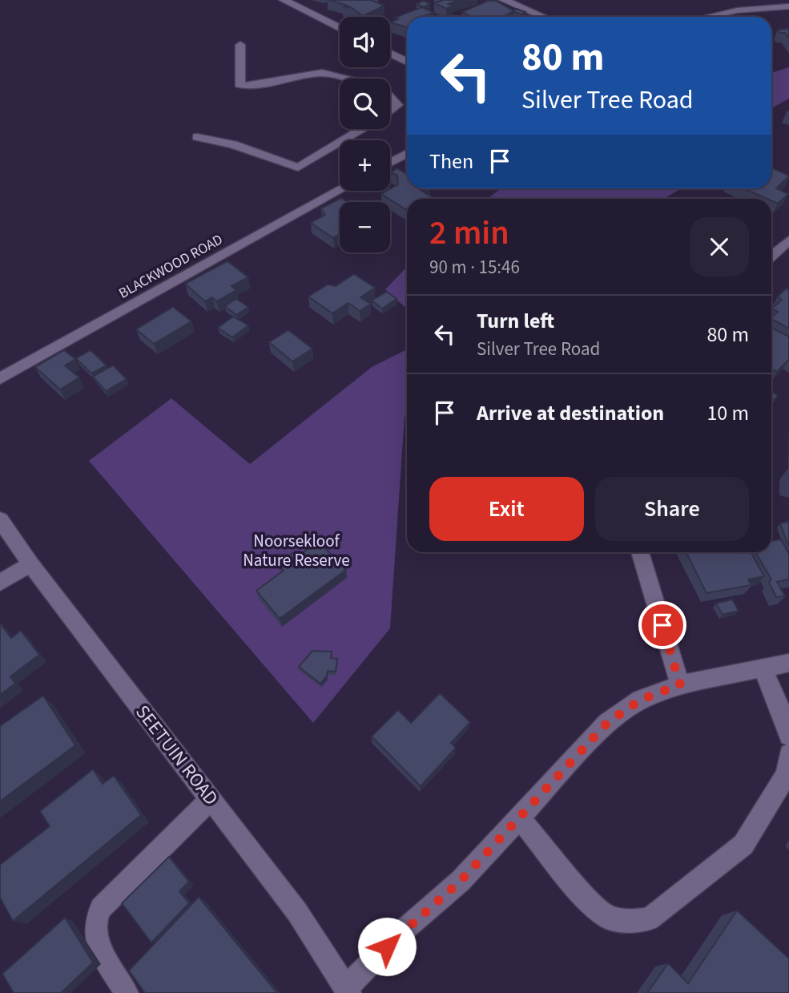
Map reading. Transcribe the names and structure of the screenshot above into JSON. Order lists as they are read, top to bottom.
{
  "streets": {
    "street": ["BLACKWOOD ROAD", "SEETUIN ROAD"]
  },
  "parks": ["Noorsekloof Nature Reserve"],
  "page": {
    "map_buttons": ["+", "−"],
    "turn": ["80 m", "Silver Tree Road"],
    "then": "Then",
    "heading": ["2 min", "90 m · 15:46"],
    "list": [
      {
        "name": "Turn left",
        "note": "Silver Tree Road",
        "value": "80 m"
      },
      {
        "name": "Arrive at destination",
        "value": "10 m"
      }
    ],
    "buttons": ["Exit", "Share"]
  }
}
